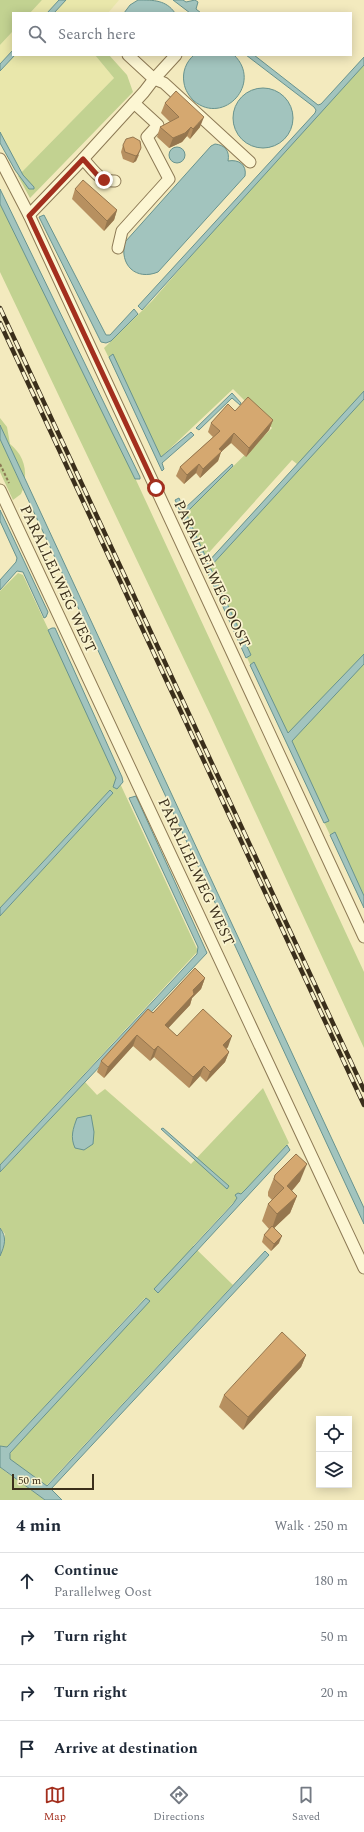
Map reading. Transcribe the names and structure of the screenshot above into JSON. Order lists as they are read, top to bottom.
{
  "streets": {
    "street": ["PARALLELWEG OOST", "PARALLELWEG WEST"]
  },
  "scale_bar": "50 m",
  "page": {
    "search": "Search here",
    "scale": "50 m",
    "heading": ["4 min", "Walk · 250 m"],
    "list": [
      ["Continue", "Parallelweg Oost", "180 m"],
      ["Turn right", "50 m"],
      ["Turn right", "20 m"],
      "Arrive at destination"
    ],
    "nav": ["Map", "Directions", "Saved"]
  }
}
